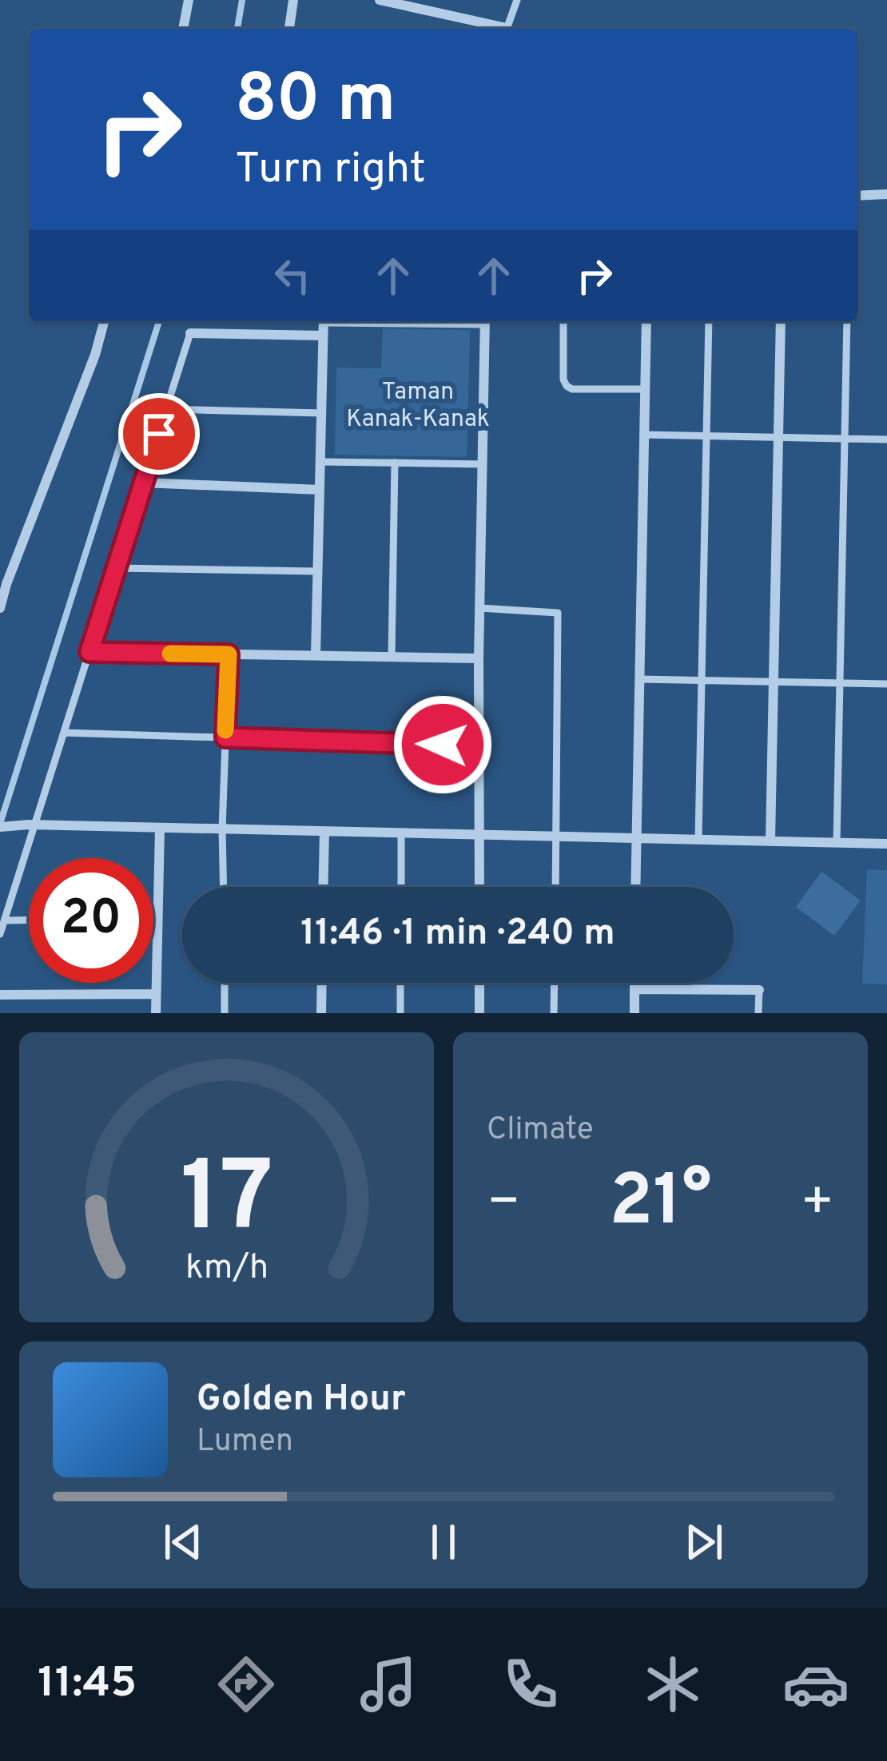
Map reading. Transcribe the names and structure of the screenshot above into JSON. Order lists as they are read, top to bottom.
{
  "parks": ["Taman Kanak-Kanak"],
  "page": {
    "turn": ["80 m", "Turn right"],
    "limit": "20",
    "trip": "11:46 · 1 min · 240 m",
    "tile": "Climate",
    "heat": ["−", "21°", "+"],
    "song": ["Golden Hour", "Lumen"],
    "tabs": "11:45",
    "gauge": ["17", "km/h"]
  }
}
